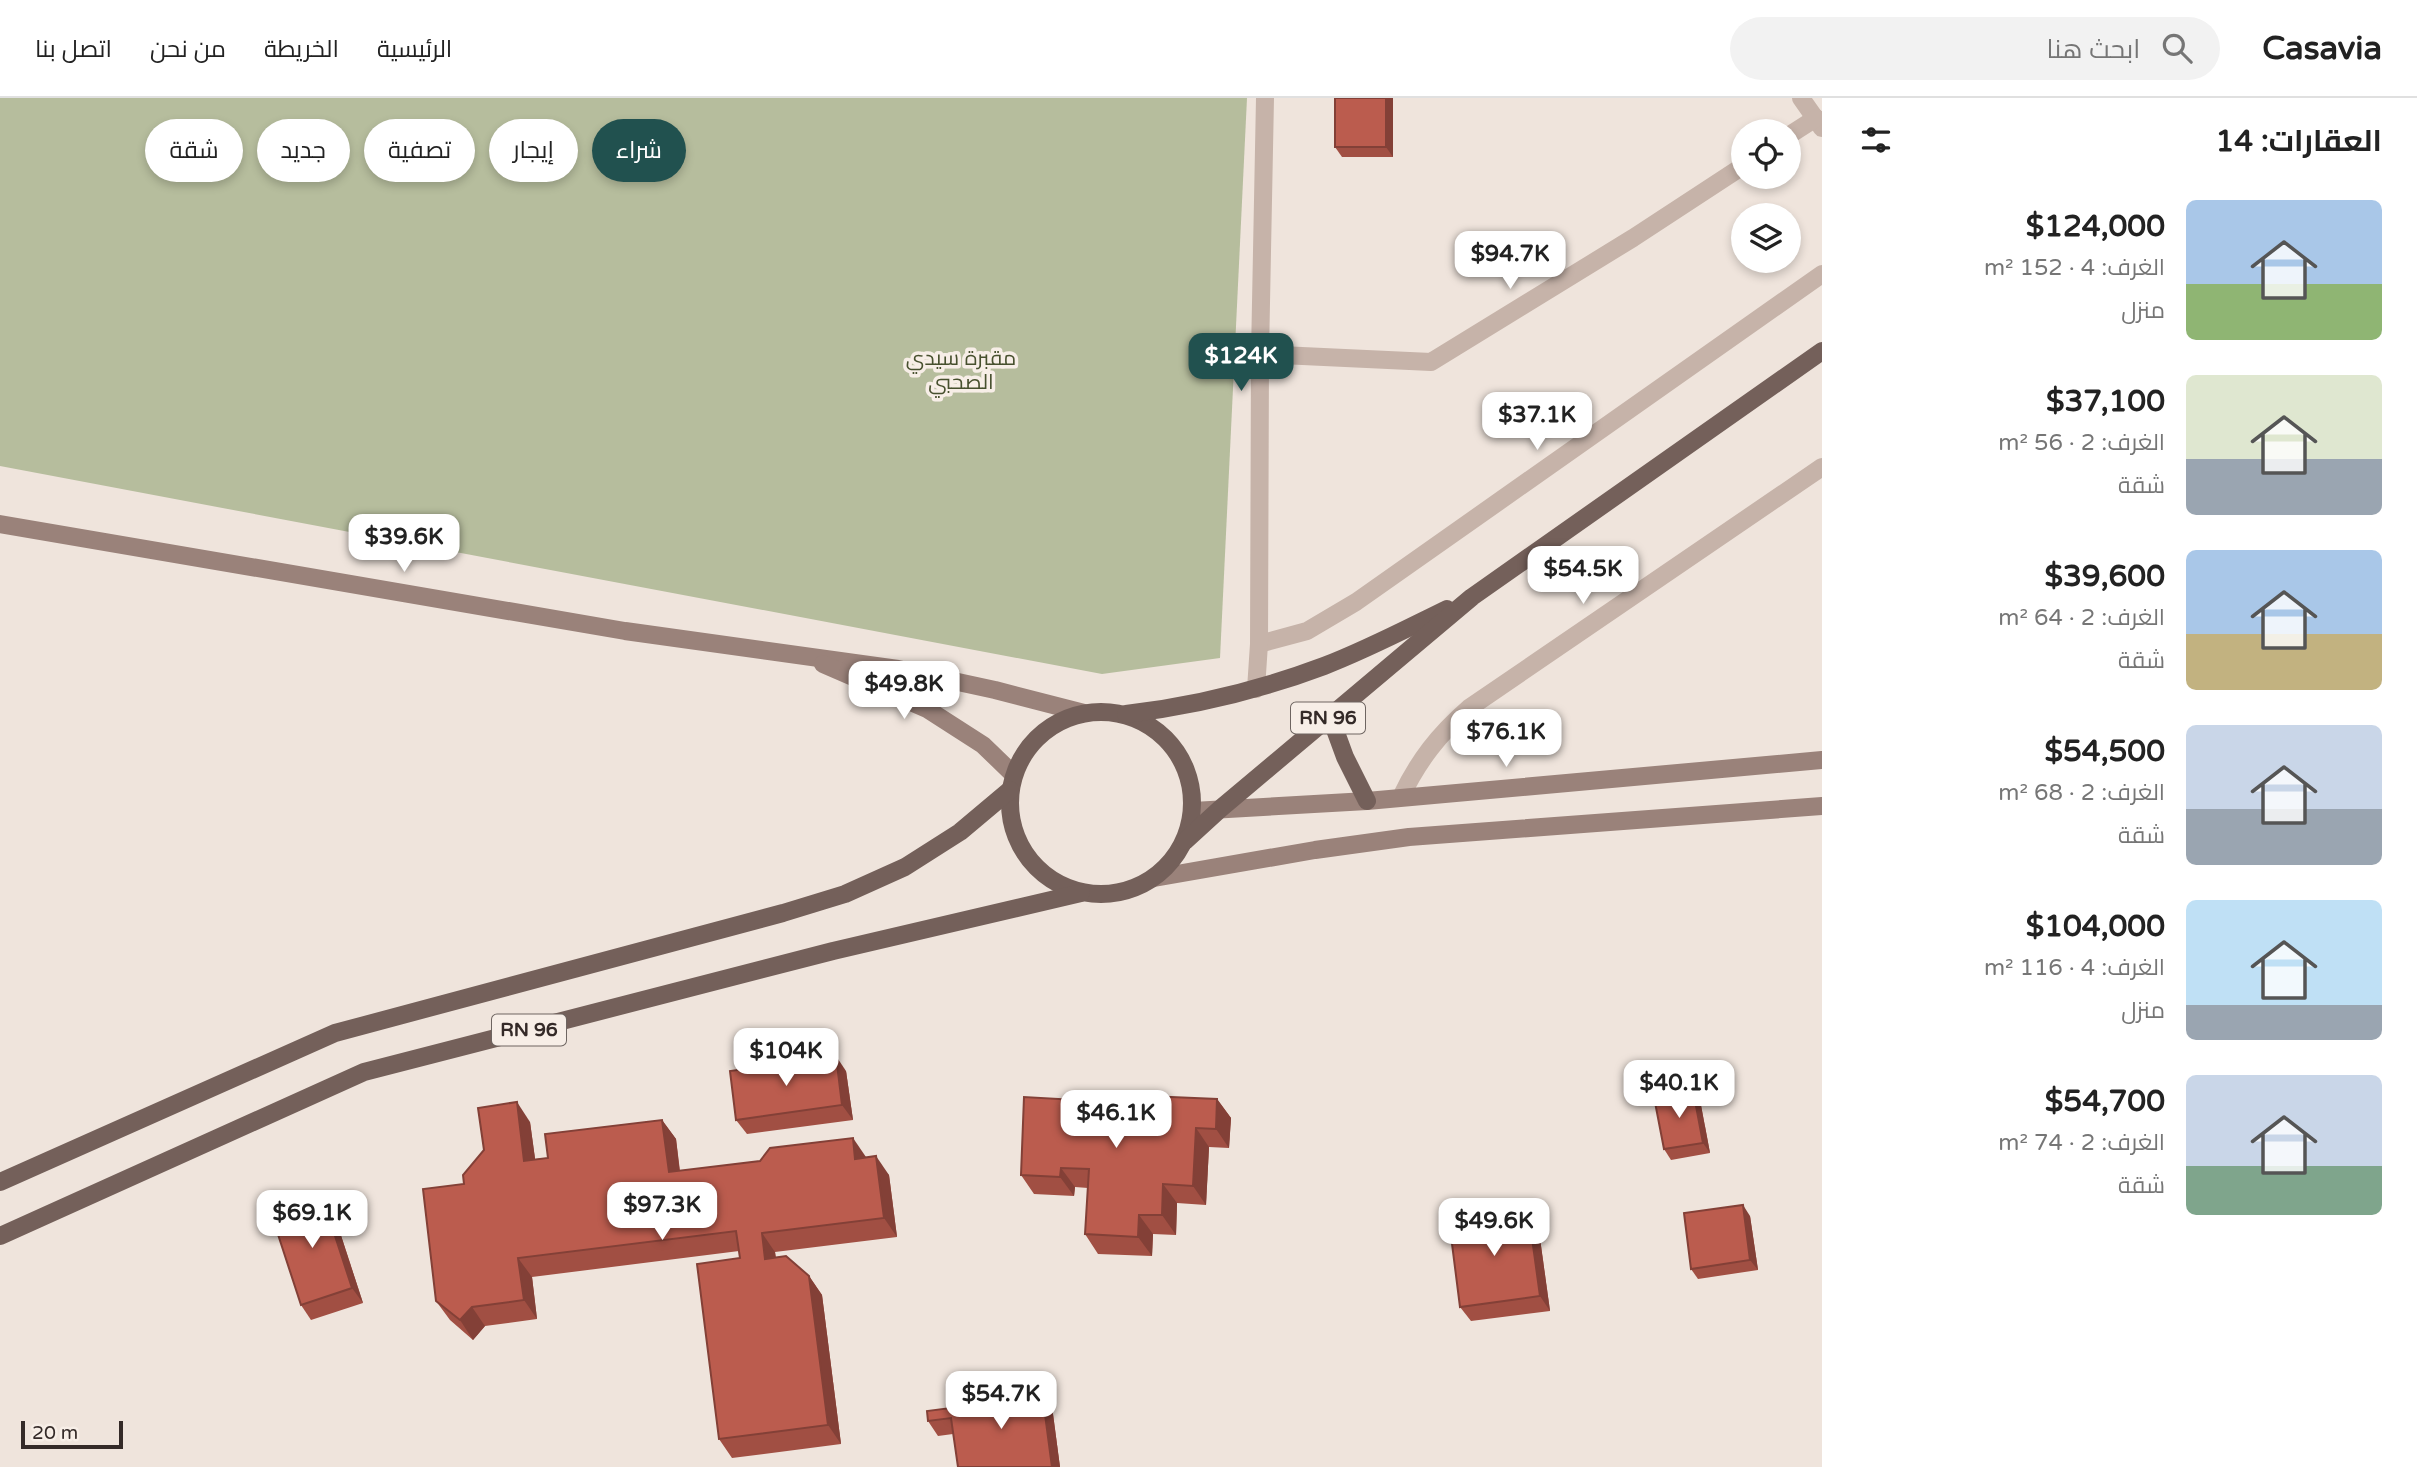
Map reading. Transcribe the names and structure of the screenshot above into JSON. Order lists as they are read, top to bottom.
{
  "streets": {
    "main road": ["RN 96"]
  },
  "parks": ["مقبرة سيدي الصحبي"],
  "scale_bar": "20 m",
  "page": {
    "header": "Casavia",
    "search": "ابحث هنا",
    "nav": [
      "الرئيسية",
      "الخريطة",
      "من نحن",
      "اتصل بنا"
    ],
    "heading": "العقارات: 14",
    "chip": [
      "شراء",
      "إيجار",
      "تصفية",
      "جديد",
      "شقة"
    ],
    "list": [
      {
        "name": "$124,000",
        "note": "الغرف: 4 · 152 m² · منزل"
      },
      {
        "name": "$37,100",
        "note": "الغرف: 2 · 56 m² · شقة"
      },
      {
        "name": "$39,600",
        "note": "الغرف: 2 · 64 m² · شقة"
      },
      {
        "name": "$54,500",
        "note": "الغرف: 2 · 68 m² · شقة"
      },
      {
        "name": "$104,000",
        "note": "الغرف: 4 · 116 m² · منزل"
      },
      {
        "name": "$54,700",
        "note": "الغرف: 2 · 74 m² · شقة"
      }
    ],
    "price": [
      "$94.7K",
      "$124K",
      "$37.1K",
      "$39.6K",
      "$54.5K",
      "$49.8K",
      "$76.1K",
      "$104K",
      "$40.1K",
      "$46.1K",
      "$97.3K",
      "$69.1K",
      "$49.6K",
      "$54.7K"
    ],
    "scale": "20 m"
  }
}
